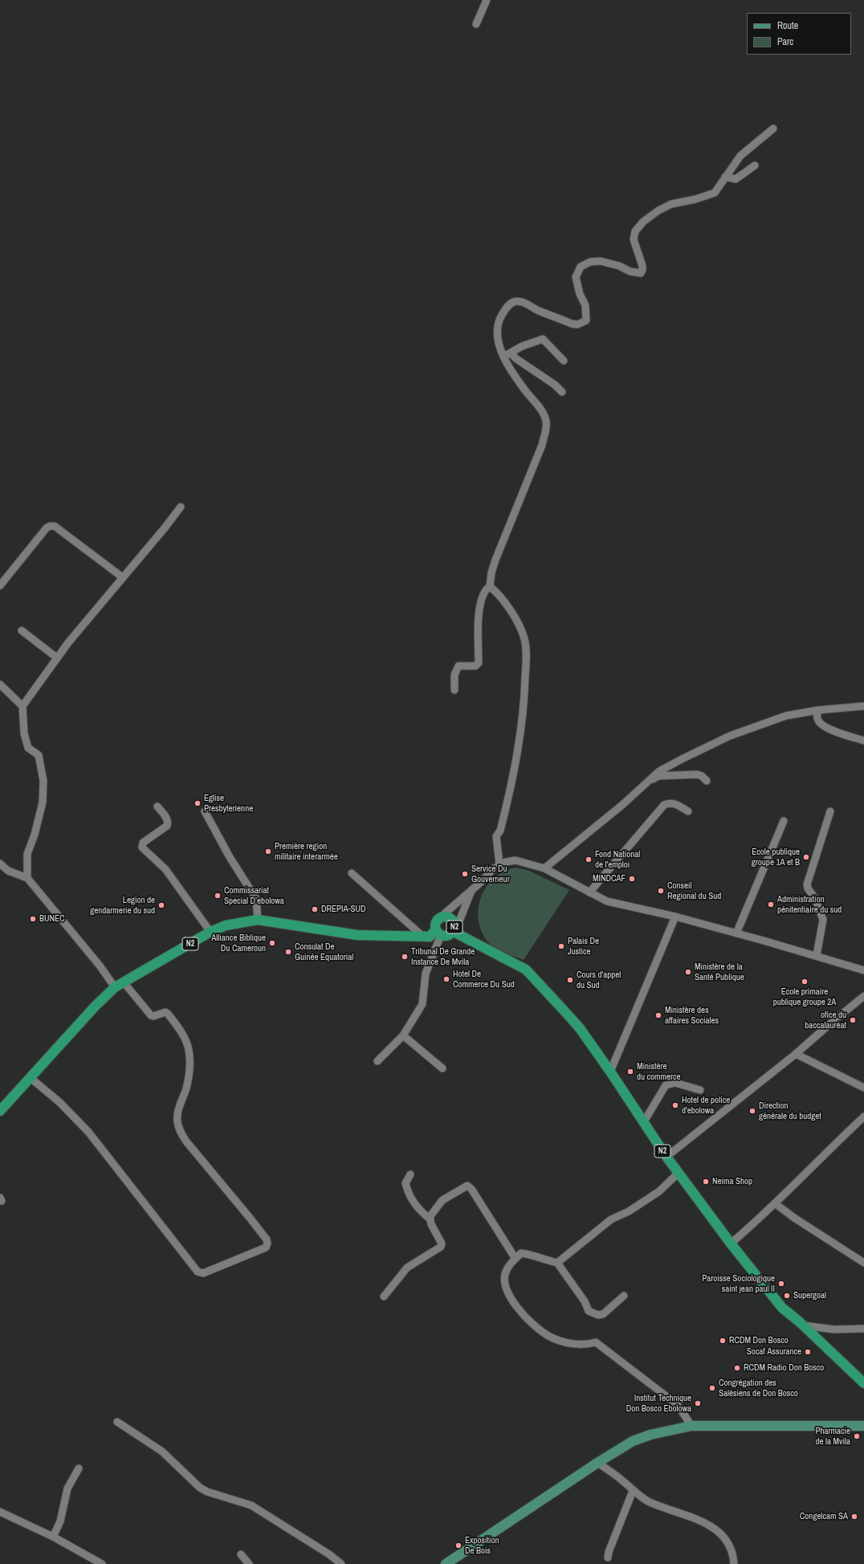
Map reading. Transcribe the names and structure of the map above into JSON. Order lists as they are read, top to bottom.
{
  "streets": {
    "highway": ["N2"]
  },
  "places": [
    "Eglise Presbyterienne",
    "Première region militaire interarmée",
    "Ecole publique groupe 1A et B",
    "Fond National de l'emploi",
    "Service Du Gouverneur",
    "MINDCAF",
    "Conseil Regional du Sud",
    "Commissariat Special D’ebolowa",
    "Administration pénitentiaire du sud",
    "Legion de gendarmerie du sud",
    "DREPIA-SUD",
    "BUNEC",
    "Alliance Biblique Du Cameroun",
    "Palais De Justice",
    "Consulat De Guinée Equatorial",
    "Tribunal De Grande Instance De Mvila",
    "Ministère de la Santé Publique",
    "Hotel De Commerce Du Sud",
    "Cours d'appel du Sud",
    "Ecole primaire publique groupe 2A",
    "Ministère des affaires Sociales",
    "ofice du baccalauréat",
    "Ministère du commerce",
    "Hotel de police d'ebolowa",
    "Direction générale du budget",
    "Neima Shop",
    "Paroisse Sociologique saint jean paul II",
    "Supergoal",
    "RCDM Don Bosco",
    "Socaf Assurance",
    "RCDM Radio Don Bosco",
    "Congrégation des Salésiens de Don Bosco",
    "Institut Technique Don Bosco Ebolowa",
    "Pharmacie de la Mvila",
    "Congelcam SA",
    "Exposition De Bois"
  ],
  "legend": ["Route", "Parc"]
}
